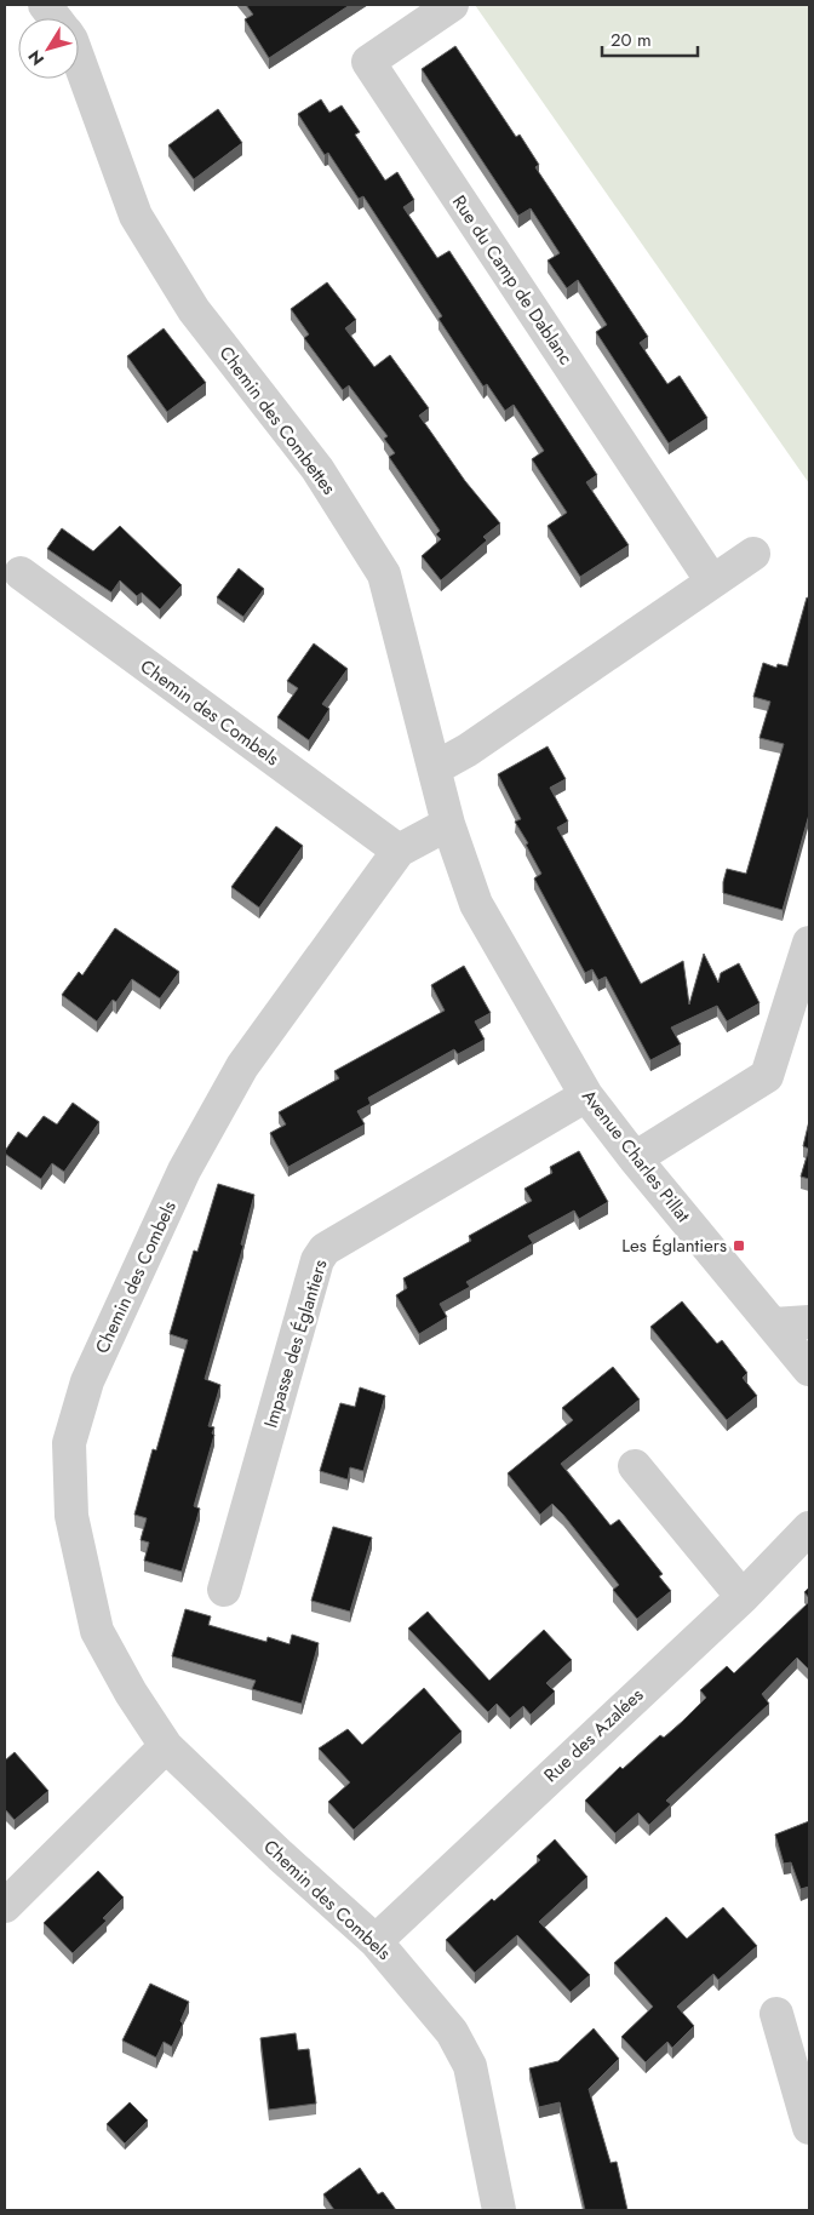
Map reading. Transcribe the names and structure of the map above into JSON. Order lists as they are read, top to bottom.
{
  "streets": {
    "street": [
      "Rue du Camp de Dablanc",
      "Chemin des Combettes",
      "Chemin des Combels",
      "Avenue Charles Pillat",
      "Impasse des Églantiers",
      "Rue des Azalées"
    ]
  },
  "crossings": [
    ["Chemin des Combettes", "Chemin des Combels"],
    ["Chemin des Combettes", "Avenue Charles Pillat"],
    ["Chemin des Combels", "Avenue Charles Pillat"],
    ["Chemin des Combels", "Rue des Azalées"],
    ["Avenue Charles Pillat", "Impasse des Églantiers"]
  ],
  "places": {
    "transit": ["Les Églantiers"]
  },
  "scale_bar": "20 m",
  "north": "bottom left"
}
